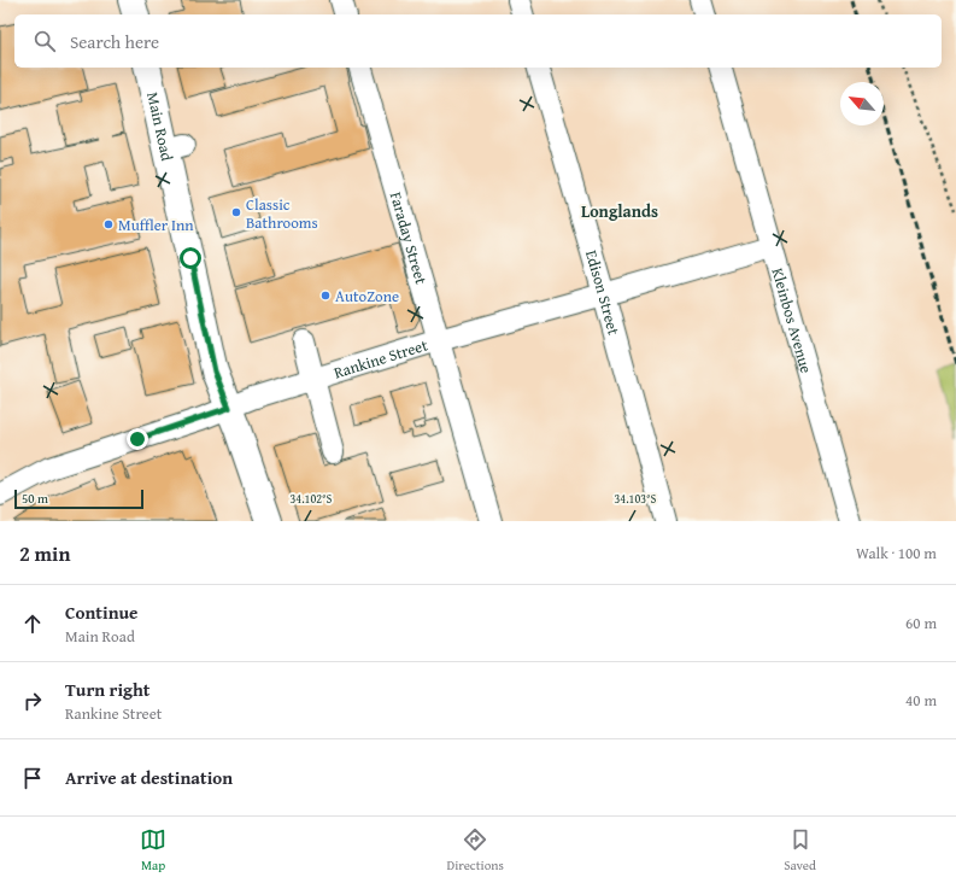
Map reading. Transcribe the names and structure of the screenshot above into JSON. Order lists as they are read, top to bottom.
{
  "streets": {
    "main road": ["Main Road"],
    "street": [
      "Faraday Street",
      "Edison Street",
      "Kleinbos Avenue",
      "Rankine Street"
    ]
  },
  "crossings": [
    ["Main Road", "Rankine Street"],
    ["Faraday Street", "Rankine Street"],
    ["Edison Street", "Rankine Street"],
    ["Kleinbos Avenue", "Rankine Street"]
  ],
  "districts": ["Longlands"],
  "places": ["Classic Bathrooms", "Muffler Inn", "AutoZone"],
  "scale_bar": "50 m",
  "north": "top left",
  "page": {
    "search": "Search here",
    "scale": "50 m",
    "heading": ["2 min", "Walk · 100 m"],
    "list": [
      ["Continue", "Main Road", "60 m"],
      ["Turn right", "Rankine Street", "40 m"],
      "Arrive at destination"
    ],
    "nav": ["Map", "Directions", "Saved"]
  },
  "coordinates": ["34.102°S", "34.103°S"]
}
